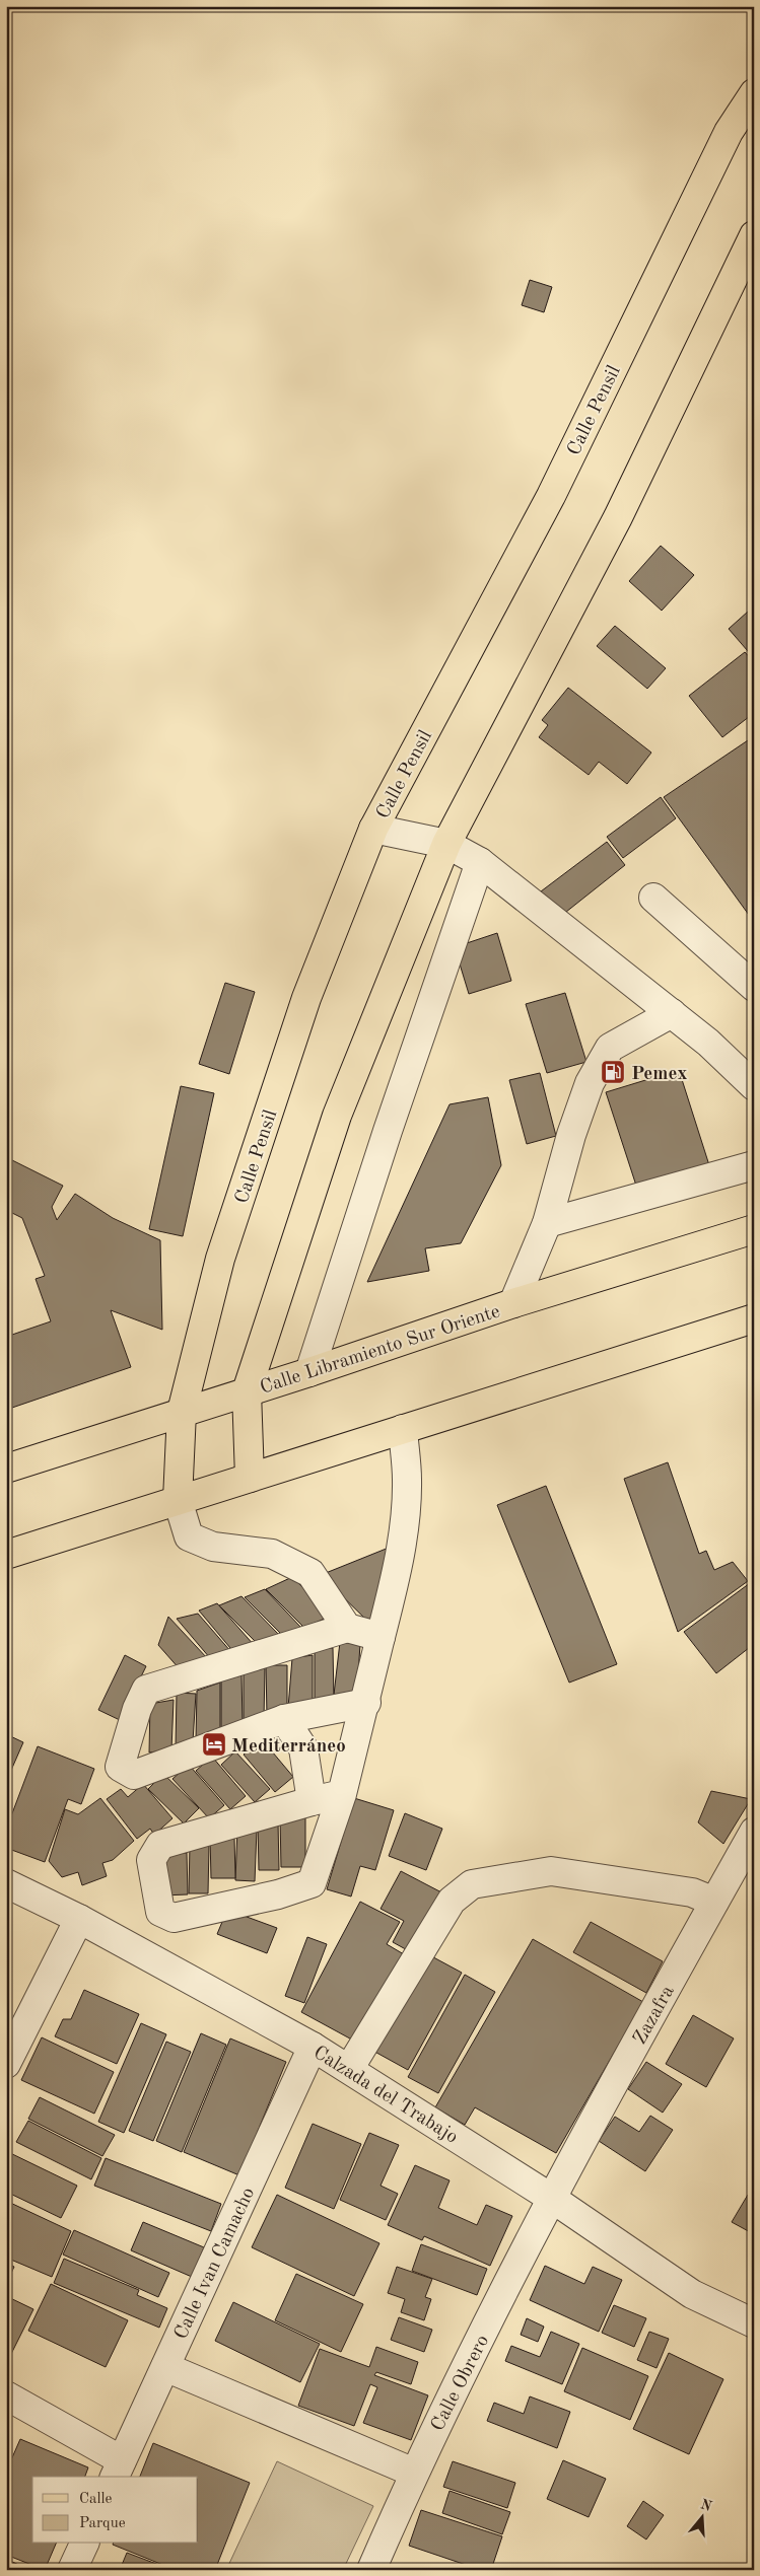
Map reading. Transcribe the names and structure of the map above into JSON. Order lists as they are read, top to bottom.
{
  "streets": {
    "main road": ["Calle Pensil", "Calle Libramiento Sur Oriente"],
    "street": [
      "Zazafra",
      "Calzada del Trabajo",
      "Calle Ivan Camacho",
      "Calle Obrero"
    ]
  },
  "crossings": [
    ["Calle Pensil", "Calle Libramiento Sur Oriente"],
    ["Zazafra", "Calzada del Trabajo"],
    ["Zazafra", "Calle Obrero"],
    ["Calzada del Trabajo", "Calle Ivan Camacho"],
    ["Calzada del Trabajo", "Calle Obrero"]
  ],
  "places": {
    "fuel station": ["Pemex"],
    "hotel": ["Mediterráneo"]
  },
  "legend": ["Calle", "Parque"],
  "north": "top"
}
